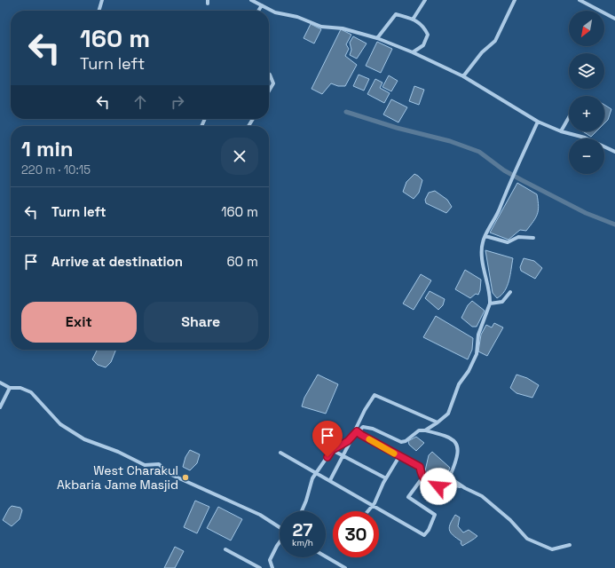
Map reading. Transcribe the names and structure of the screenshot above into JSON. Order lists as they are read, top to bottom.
{
  "places": ["West Charakul Akbaria Jame Masjid"],
  "north": "bottom left",
  "page": {
    "map_buttons": ["+", "−"],
    "turn": ["160 m", "Turn left"],
    "heading": ["1 min", "220 m · 10:15"],
    "list": [
      {
        "name": "Turn left",
        "value": "160 m"
      },
      {
        "name": "Arrive at destination",
        "value": "60 m"
      }
    ],
    "buttons": ["Exit", "Share"],
    "speed": "27 km/h",
    "limit": "30"
  }
}
